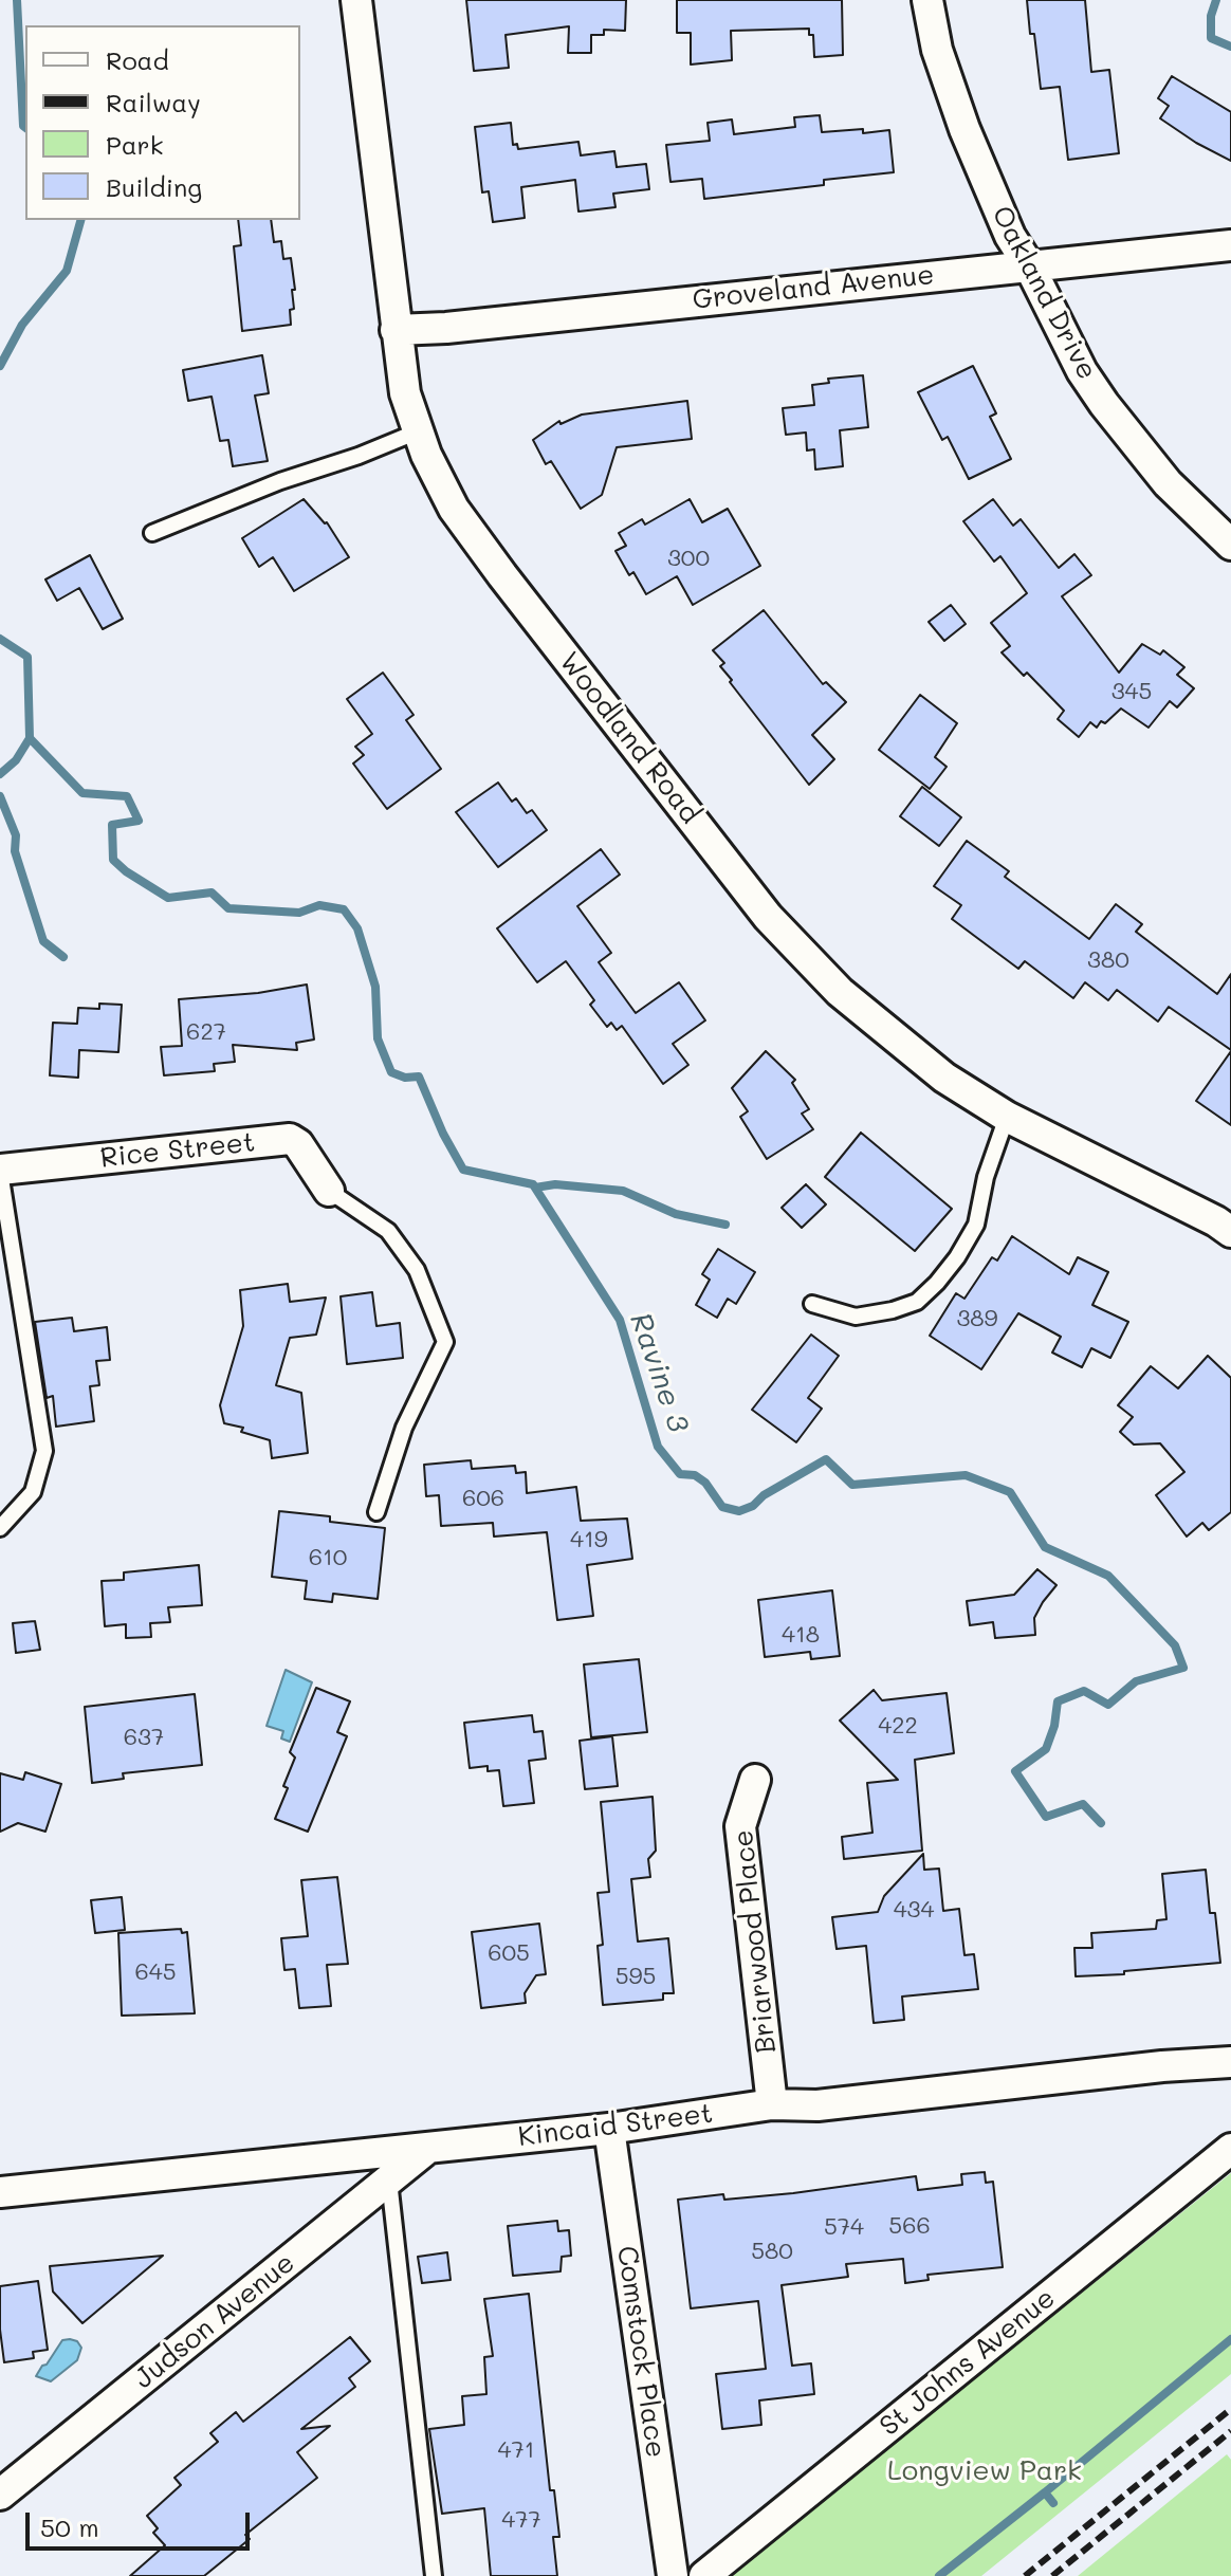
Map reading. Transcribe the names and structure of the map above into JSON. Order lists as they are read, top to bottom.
{
  "streets": {
    "street": [
      "Groveland Avenue",
      "Oakland Drive",
      "Woodland Road",
      "Rice Street",
      "Briarwood Place",
      "Kincaid Street",
      "Judson Avenue",
      "Comstock Place",
      "St Johns Avenue"
    ]
  },
  "crossings": [
    ["Groveland Avenue", "Oakland Drive"],
    ["Groveland Avenue", "Woodland Road"],
    ["Briarwood Place", "Kincaid Street"],
    ["Kincaid Street", "Judson Avenue"],
    ["Kincaid Street", "Comstock Place"]
  ],
  "water": ["Ravine 3"],
  "parks": ["Longview Park"],
  "house_numbers": [
    "300",
    "345",
    "380",
    "627",
    "389",
    "606",
    "419",
    "610",
    "418",
    "422",
    "637",
    "434",
    "605",
    "645",
    "595",
    "566",
    "574",
    "580",
    "471",
    "477"
  ],
  "legend": [
    "Road",
    "Railway",
    "Park",
    "Building"
  ],
  "scale_bar": "50 m"
}
